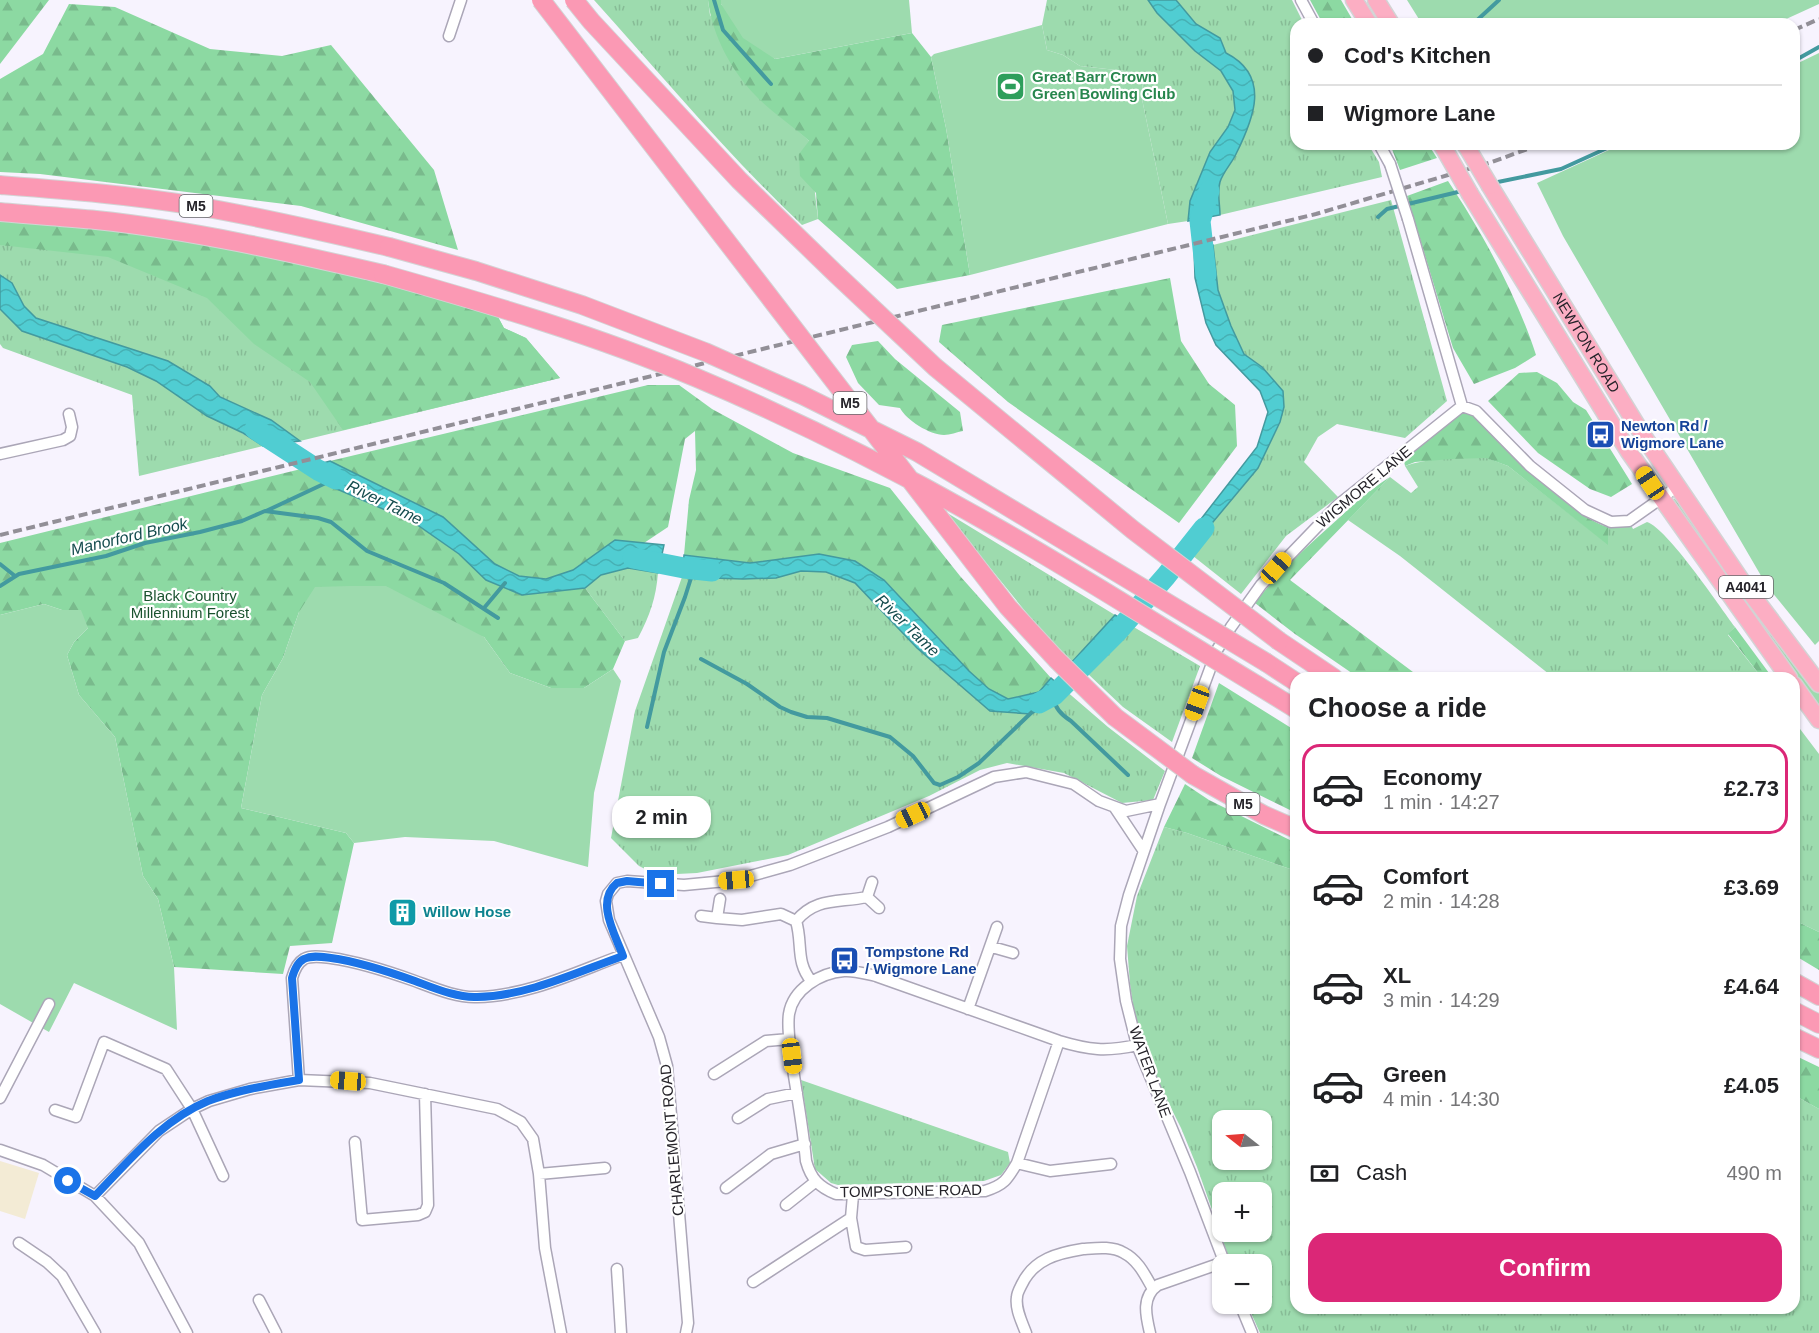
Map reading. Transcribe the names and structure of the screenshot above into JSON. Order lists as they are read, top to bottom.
{
  "streets": {
    "highway": ["M5", "NEWTON ROAD", "A4041"],
    "street": [
      "WIGMORE LANE",
      "WATER LANE",
      "CHARLEMONT ROAD",
      "TOMPSTONE ROAD"
    ]
  },
  "crossings": [
    ["WIGMORE LANE", "WATER LANE"]
  ],
  "water": ["River Tame", "Manorford Brook"],
  "parks": ["Black Country Millennium Forest"],
  "places": {
    "sports": ["Great Barr Crown Green Bowling Club"],
    "bus stop": ["Newton Rd / Wigmore Lane", "Tompstone Rd / Wigmore Lane"],
    "building": ["Willow Hose"]
  },
  "north": "left",
  "page": {
    "banner": ["Cod's Kitchen", "Wigmore Lane"],
    "heading": "Choose a ride",
    "list": [
      {
        "name": "Economy",
        "note": "1 min · 14:27",
        "value": "£2.73"
      },
      {
        "name": "Comfort",
        "note": "2 min · 14:28",
        "value": "£3.69"
      },
      {
        "name": "XL",
        "note": "3 min · 14:29",
        "value": "£4.64"
      },
      {
        "name": "Green",
        "note": "4 min · 14:30",
        "value": "£4.05"
      }
    ],
    "bubble": "2 min",
    "map_buttons": ["+", "−"],
    "pay": ["Cash", "490 m"],
    "buttons": "Confirm"
  }
}
